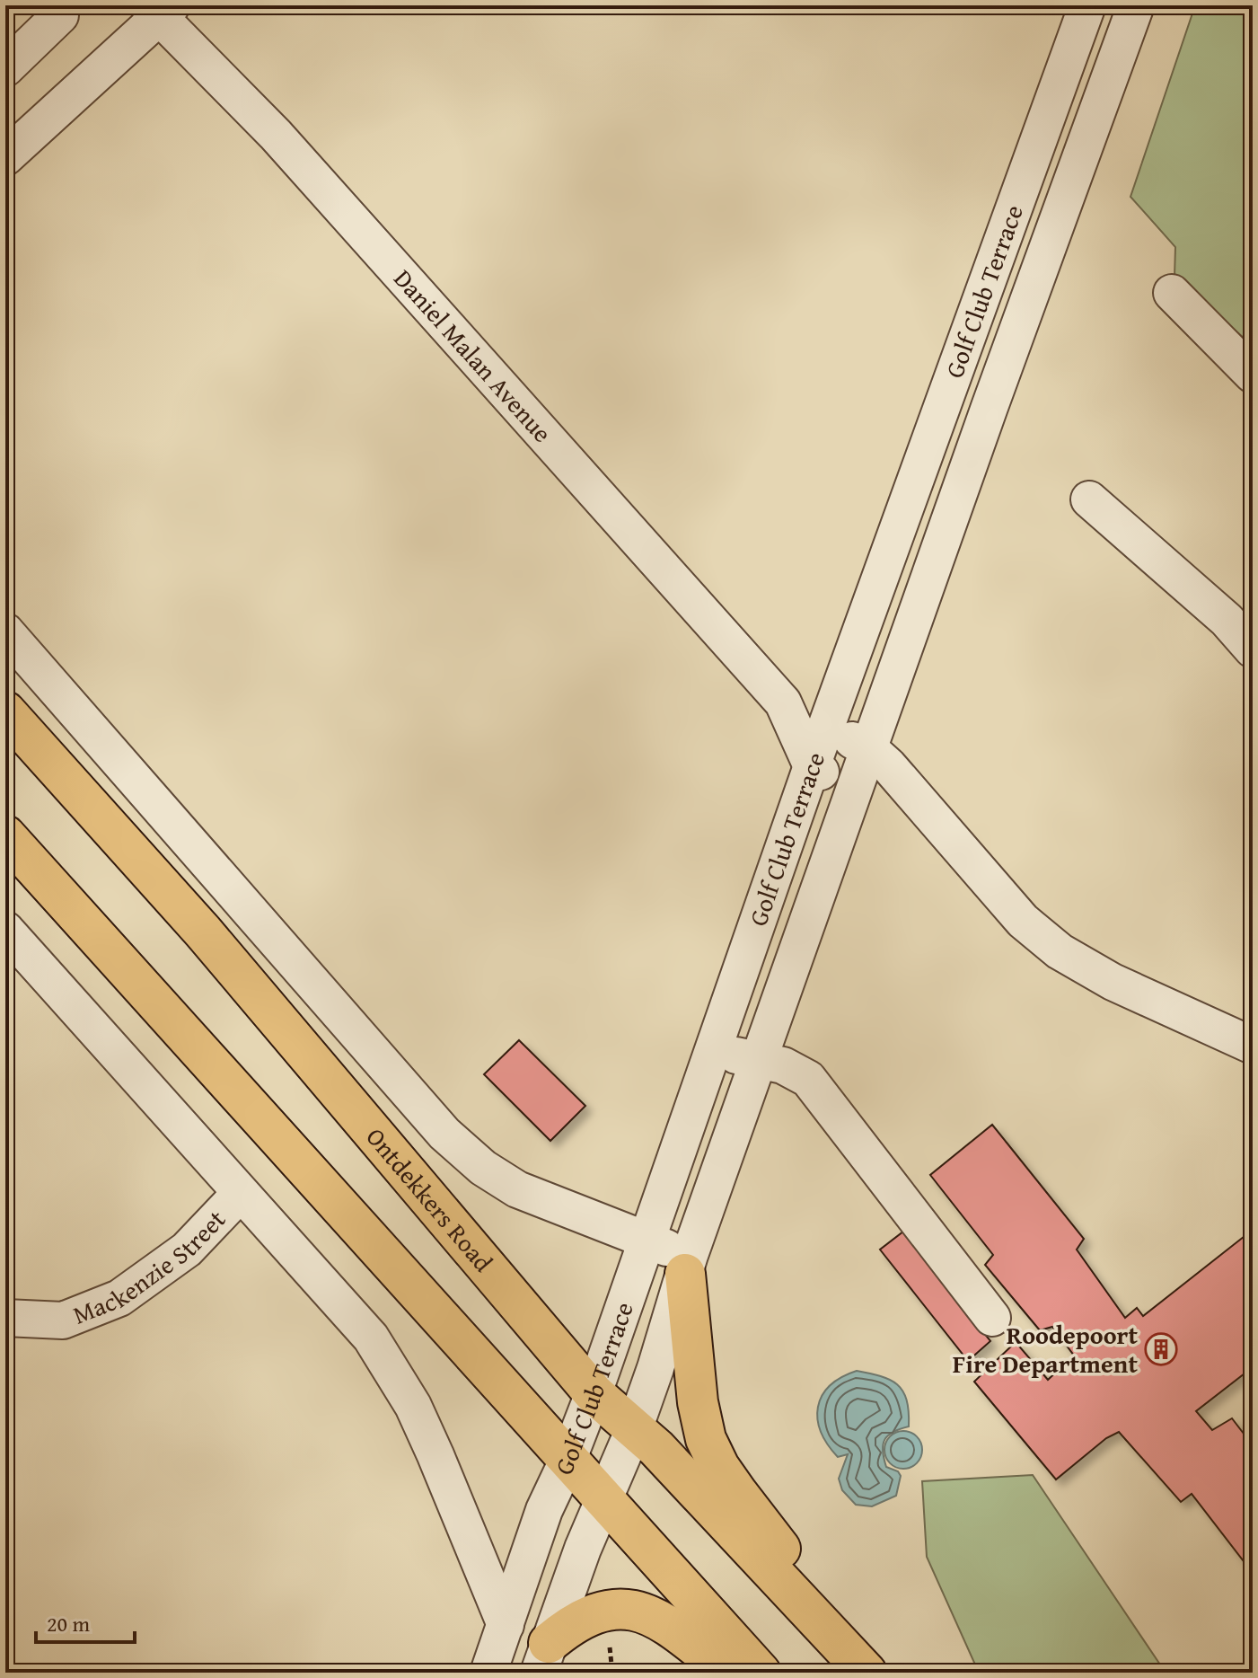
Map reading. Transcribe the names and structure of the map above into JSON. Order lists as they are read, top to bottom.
{
  "streets": {
    "main road": ["Ontdekkers Road"],
    "street": ["Golf Club Terrace", "Daniel Malan Avenue", "Mackenzie Street"]
  },
  "crossings": [
    ["Golf Club Terrace", "Daniel Malan Avenue"],
    ["Golf Club Terrace", "Ontdekkers Road"]
  ],
  "places": {
    "building": ["Roodepoort Fire Department"]
  },
  "scale_bar": "20 m"
}
